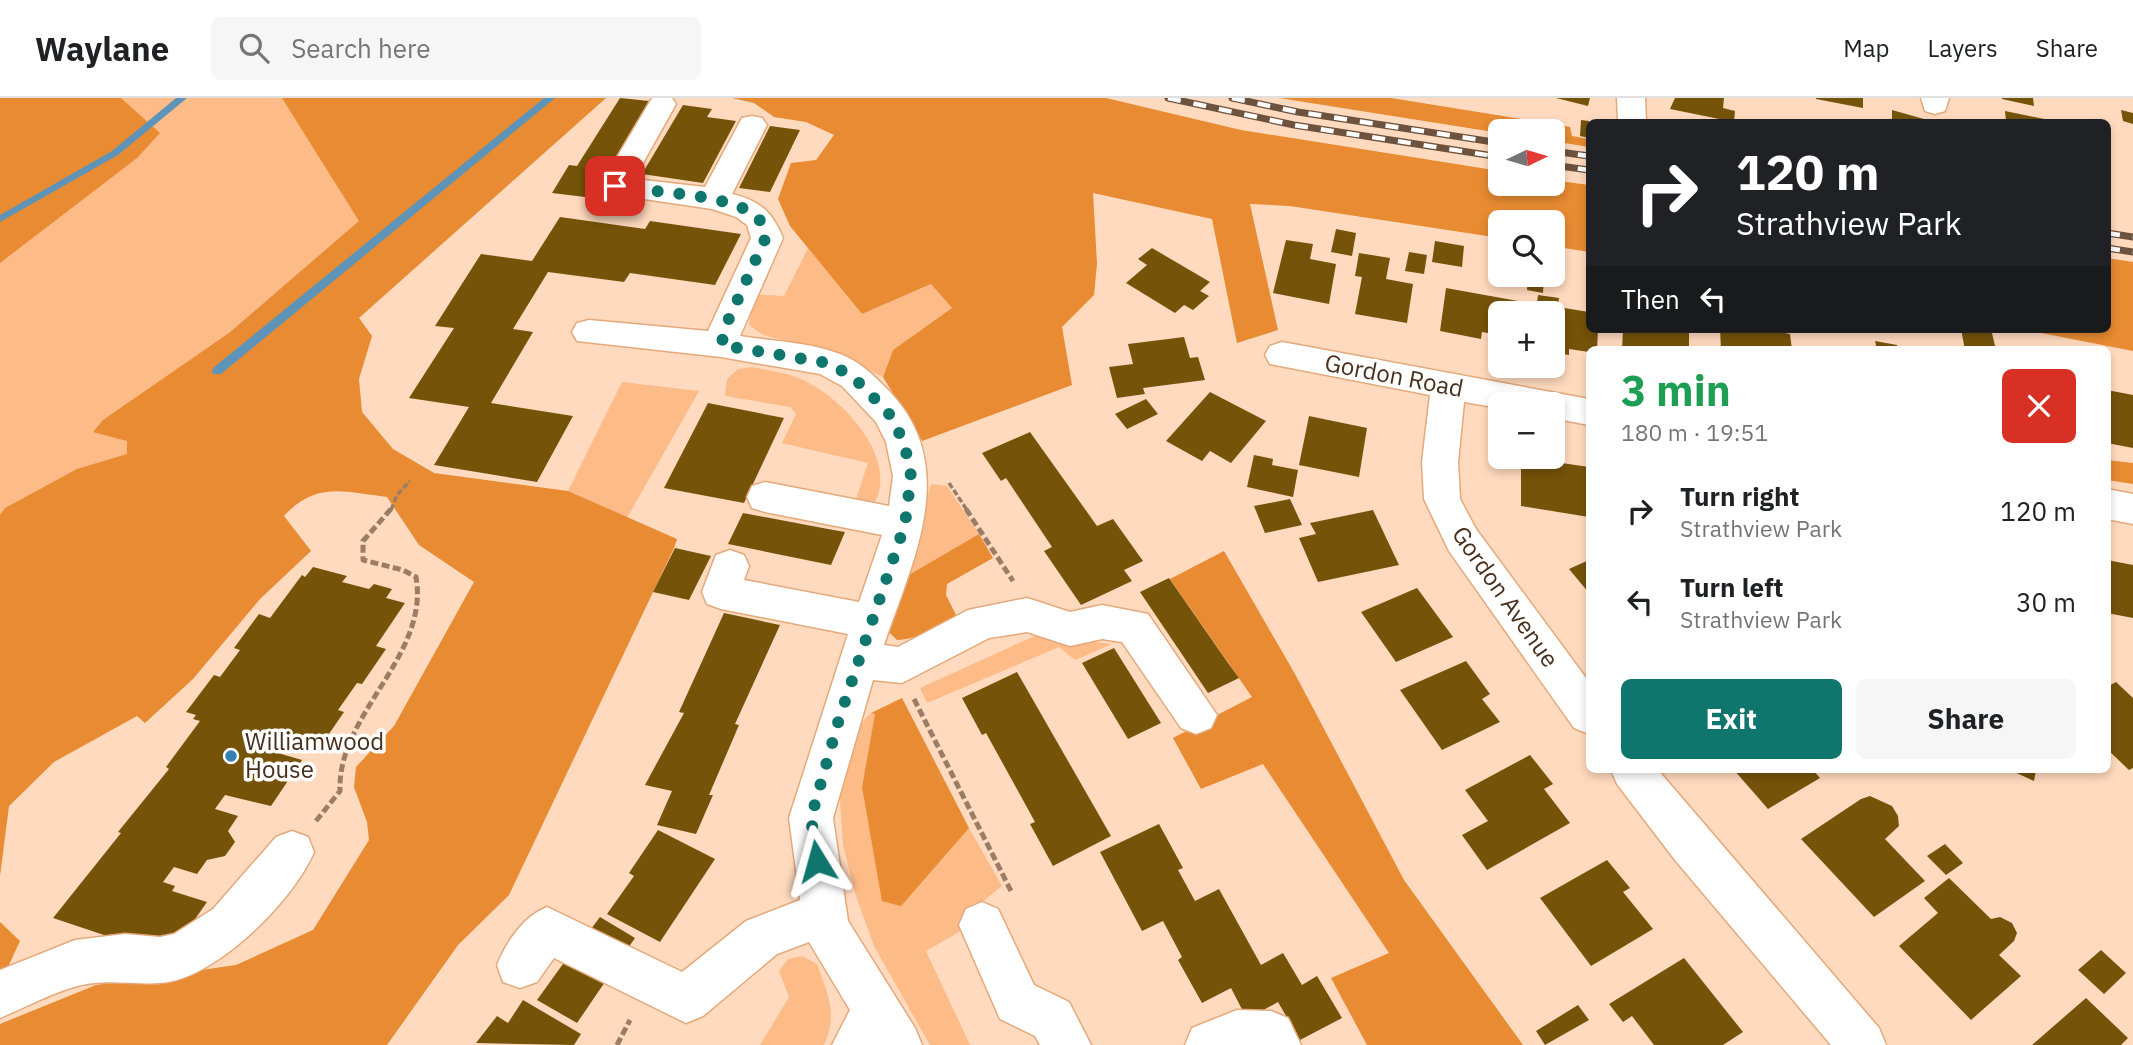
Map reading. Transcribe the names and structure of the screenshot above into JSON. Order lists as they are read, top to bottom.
{
  "streets": {
    "street": ["Gordon Road", "Gordon Avenue"]
  },
  "crossings": [
    ["Gordon Road", "Gordon Avenue"]
  ],
  "places": ["Williamwood House"],
  "north": "right",
  "page": {
    "header": "Waylane",
    "search": "Search here",
    "nav": ["Map", "Layers", "Share"],
    "map_buttons": ["+", "−"],
    "turn": ["120 m", "Strathview Park"],
    "then": "Then",
    "heading": ["3 min", "180 m · 19:51"],
    "list": [
      {
        "name": "Turn right",
        "note": "Strathview Park",
        "value": "120 m"
      },
      {
        "name": "Turn left",
        "note": "Strathview Park",
        "value": "30 m"
      }
    ],
    "buttons": ["Exit", "Share"]
  }
}
